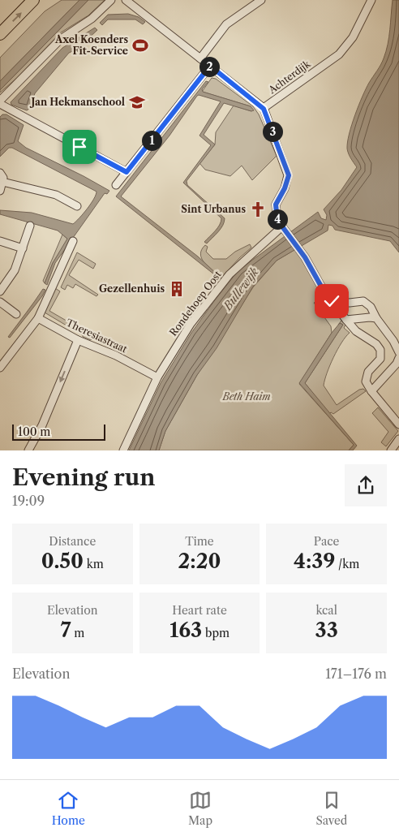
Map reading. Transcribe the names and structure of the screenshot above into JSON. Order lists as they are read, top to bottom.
{
  "streets": {
    "street": ["Achterdijk", "Rondehoep Oost", "Theresiastraat"]
  },
  "crossings": [
    ["Rondehoep Oost", "Theresiastraat"]
  ],
  "water": ["Bullewijk"],
  "parks": ["Beth Haim"],
  "places": {
    "sports": ["Axel Koenders Fit-Service"],
    "school or university": ["Jan Hekmanschool"],
    "church": ["Sint Urbanus"],
    "building": ["Gezellenhuis"]
  },
  "scale_bar": "100 m",
  "page": {
    "pins": [
      "2",
      "3",
      "1",
      "4"
    ],
    "scale": "100 m",
    "heading": ["Evening run", "19:09"],
    "stats": [
      ["Distance", "0.50 km"],
      ["Time", "2:20"],
      ["Pace", "4:39 /km"],
      ["Elevation", "7 m"],
      ["Heart rate", "163 bpm"],
      ["kcal", "33"]
    ],
    "chart": ["Elevation", "171–176 m"],
    "tabs": ["Home", "Map", "Saved"]
  }
}
